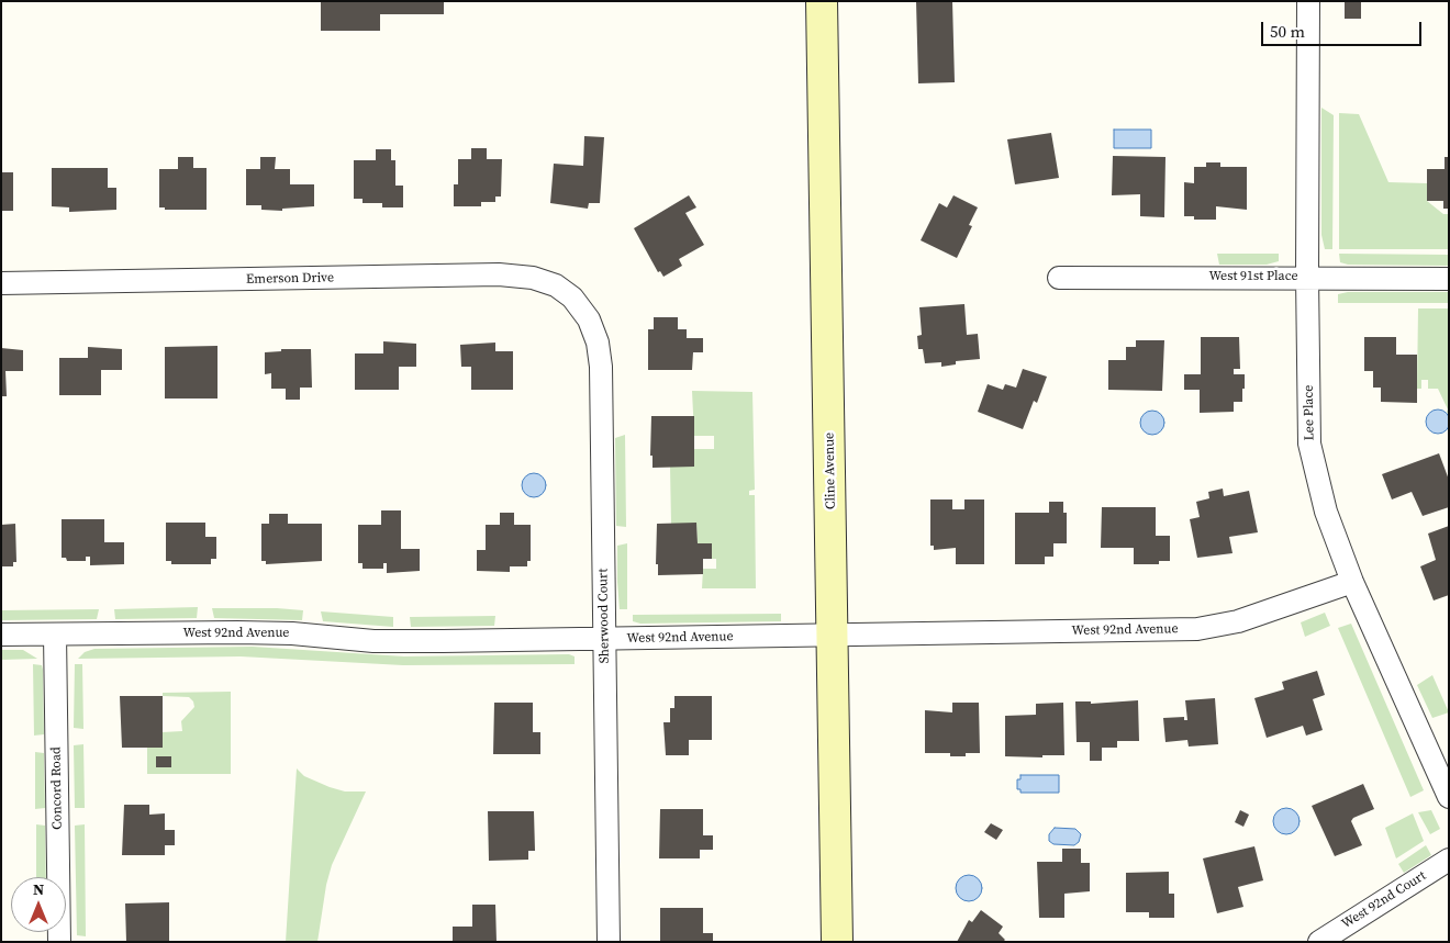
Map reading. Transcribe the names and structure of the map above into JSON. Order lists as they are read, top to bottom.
{
  "streets": {
    "street": [
      "West 91st Place",
      "Emerson Drive",
      "Lee Place",
      "Cline Avenue",
      "Sherwood Court",
      "West 92nd Avenue",
      "Concord Road",
      "West 92nd Court"
    ]
  },
  "crossings": [
    ["West 91st Place", "Lee Place"],
    ["Emerson Drive", "Sherwood Court"],
    ["Lee Place", "West 92nd Avenue"],
    ["Cline Avenue", "West 92nd Avenue"],
    ["Sherwood Court", "West 92nd Avenue"],
    ["West 92nd Avenue", "Concord Road"]
  ],
  "scale_bar": "50 m",
  "north": "top"
}
